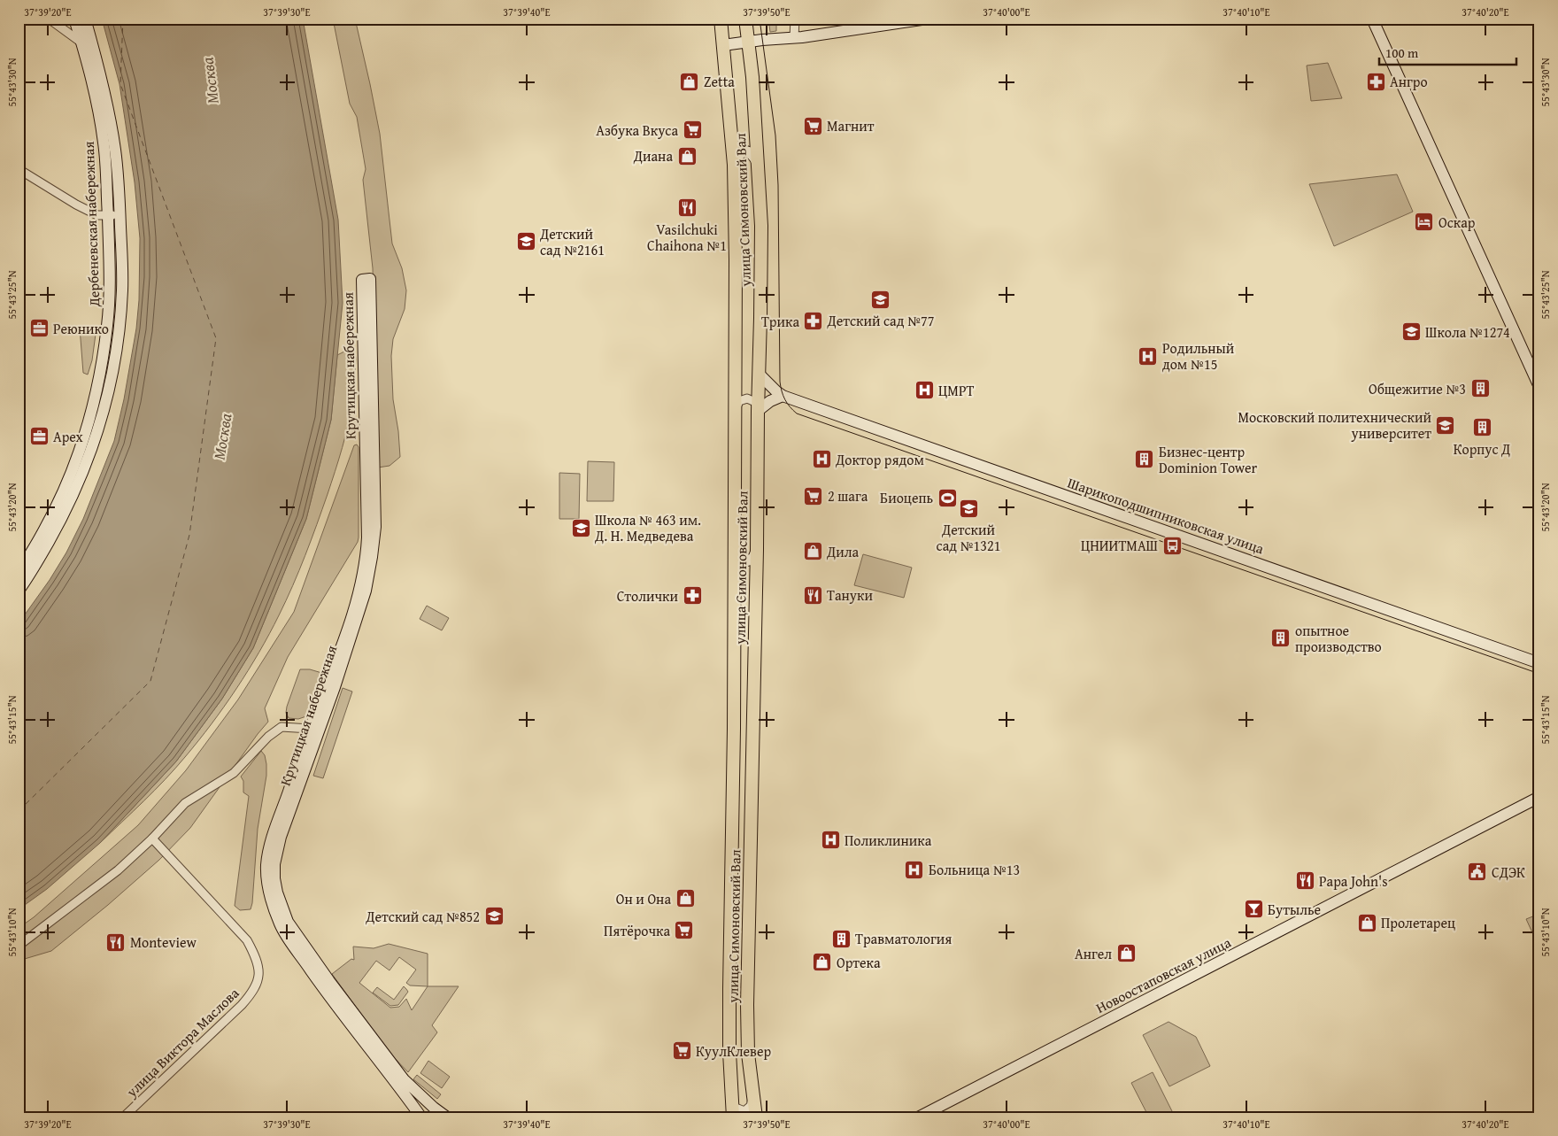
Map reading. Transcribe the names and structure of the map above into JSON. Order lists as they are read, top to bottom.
{
  "streets": {
    "main road": [
      "улица Симоновский Вал",
      "Дербеневская набережная",
      "Крутицкая набережная",
      "Шарикоподшипниковская улица",
      "Новоостаповская улица"
    ],
    "street": ["улица Виктора Маслова"]
  },
  "water": ["Москва"],
  "places": {
    "shop": [
      "Zetta",
      "Диана",
      "Дила",
      "Он и Она",
      "Пролетарец",
      "Ангел",
      "Ортека"
    ],
    "pharmacy": ["Ангро", "Трика", "Столички"],
    "supermarket": [
      "Магнит",
      "Азбука Вкуса",
      "2 шага",
      "Пятёрочка",
      "КуулКлевер"
    ],
    "restaurant": [
      "Vasilchuki Chaihona №1",
      "Тануки",
      "Papa John's",
      "Monteview"
    ],
    "hotel": ["Оскар"],
    "school or university": [
      "Детский сад №2161",
      "Детский сад №77",
      "Школа №1274",
      "Московский политехнический университет",
      "Детский сад №1321",
      "Школа № 463 им. Д. Н. Медведева",
      "Детский сад №852"
    ],
    "office": ["Реюнико", "Apex"],
    "hospital": [
      "Родильный дом №15",
      "ЦМРТ",
      "Доктор рядом",
      "Поликлиника",
      "Больница №13"
    ],
    "building": [
      "Общежитие №3",
      "Корпус Д",
      "Бизнес-центр Dominion Tower",
      "опытное производство",
      "Травматология"
    ],
    "sports": ["Биоцепь"],
    "bus stop": ["ЦНИИТМАШ"],
    "public building": ["СДЭК"],
    "bar": ["Бутылье"]
  },
  "scale_bar": "100 m",
  "coordinates": [
    "37°39'20\"E",
    "37°39'30\"E",
    "37°39'40\"E",
    "37°39'50\"E",
    "37°40'00\"E",
    "37°40'10\"E",
    "37°40'20\"E",
    "55°43'30\"N",
    "55°43'25\"N",
    "55°43'20\"N",
    "55°43'15\"N",
    "55°43'10\"N"
  ]
}
